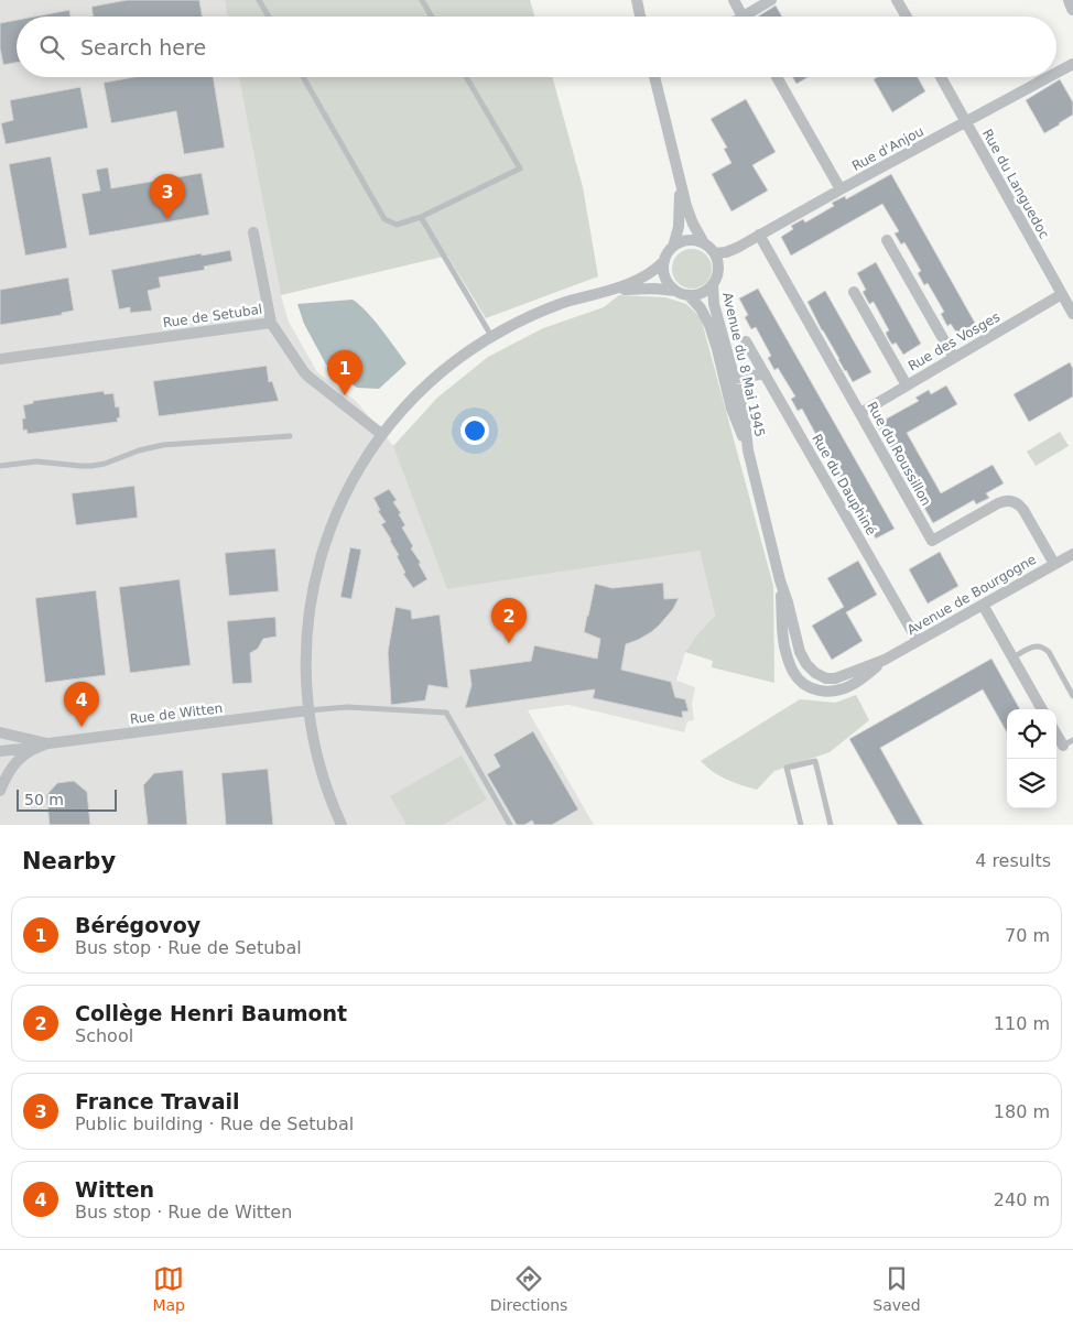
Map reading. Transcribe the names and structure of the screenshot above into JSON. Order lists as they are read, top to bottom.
{
  "streets": {
    "street": [
      "Rue d'Anjou",
      "Rue du Languedoc",
      "Rue de Setubal",
      "Rue des Vosges",
      "Avenue du 8 Mai 1945",
      "Rue du Roussillon",
      "Rue du Dauphiné",
      "Avenue de Bourgogne",
      "Rue de Witten"
    ]
  },
  "crossings": [
    ["Rue d'Anjou", "Rue du Languedoc"],
    ["Rue d'Anjou", "Avenue du 8 Mai 1945"],
    ["Rue d'Anjou", "Rue du Roussillon"],
    ["Rue du Languedoc", "Rue des Vosges"],
    ["Rue des Vosges", "Rue du Roussillon"],
    ["Avenue du 8 Mai 1945", "Avenue de Bourgogne"],
    ["Rue du Roussillon", "Avenue de Bourgogne"],
    ["Rue du Dauphiné", "Avenue de Bourgogne"]
  ],
  "scale_bar": "50 m",
  "page": {
    "search": "Search here",
    "pins": [
      "3",
      "1",
      "2",
      "4"
    ],
    "scale": "50 m",
    "heading": ["Nearby", "4 results"],
    "list": [
      {
        "mark": "1",
        "name": "Bérégovoy",
        "note": "Bus stop · Rue de Setubal",
        "value": "70 m"
      },
      {
        "mark": "2",
        "name": "Collège Henri Baumont",
        "note": "School",
        "value": "110 m"
      },
      {
        "mark": "3",
        "name": "France Travail",
        "note": "Public building · Rue de Setubal",
        "value": "180 m"
      },
      {
        "mark": "4",
        "name": "Witten",
        "note": "Bus stop · Rue de Witten",
        "value": "240 m"
      }
    ],
    "nav": ["Map", "Directions", "Saved"]
  }
}
